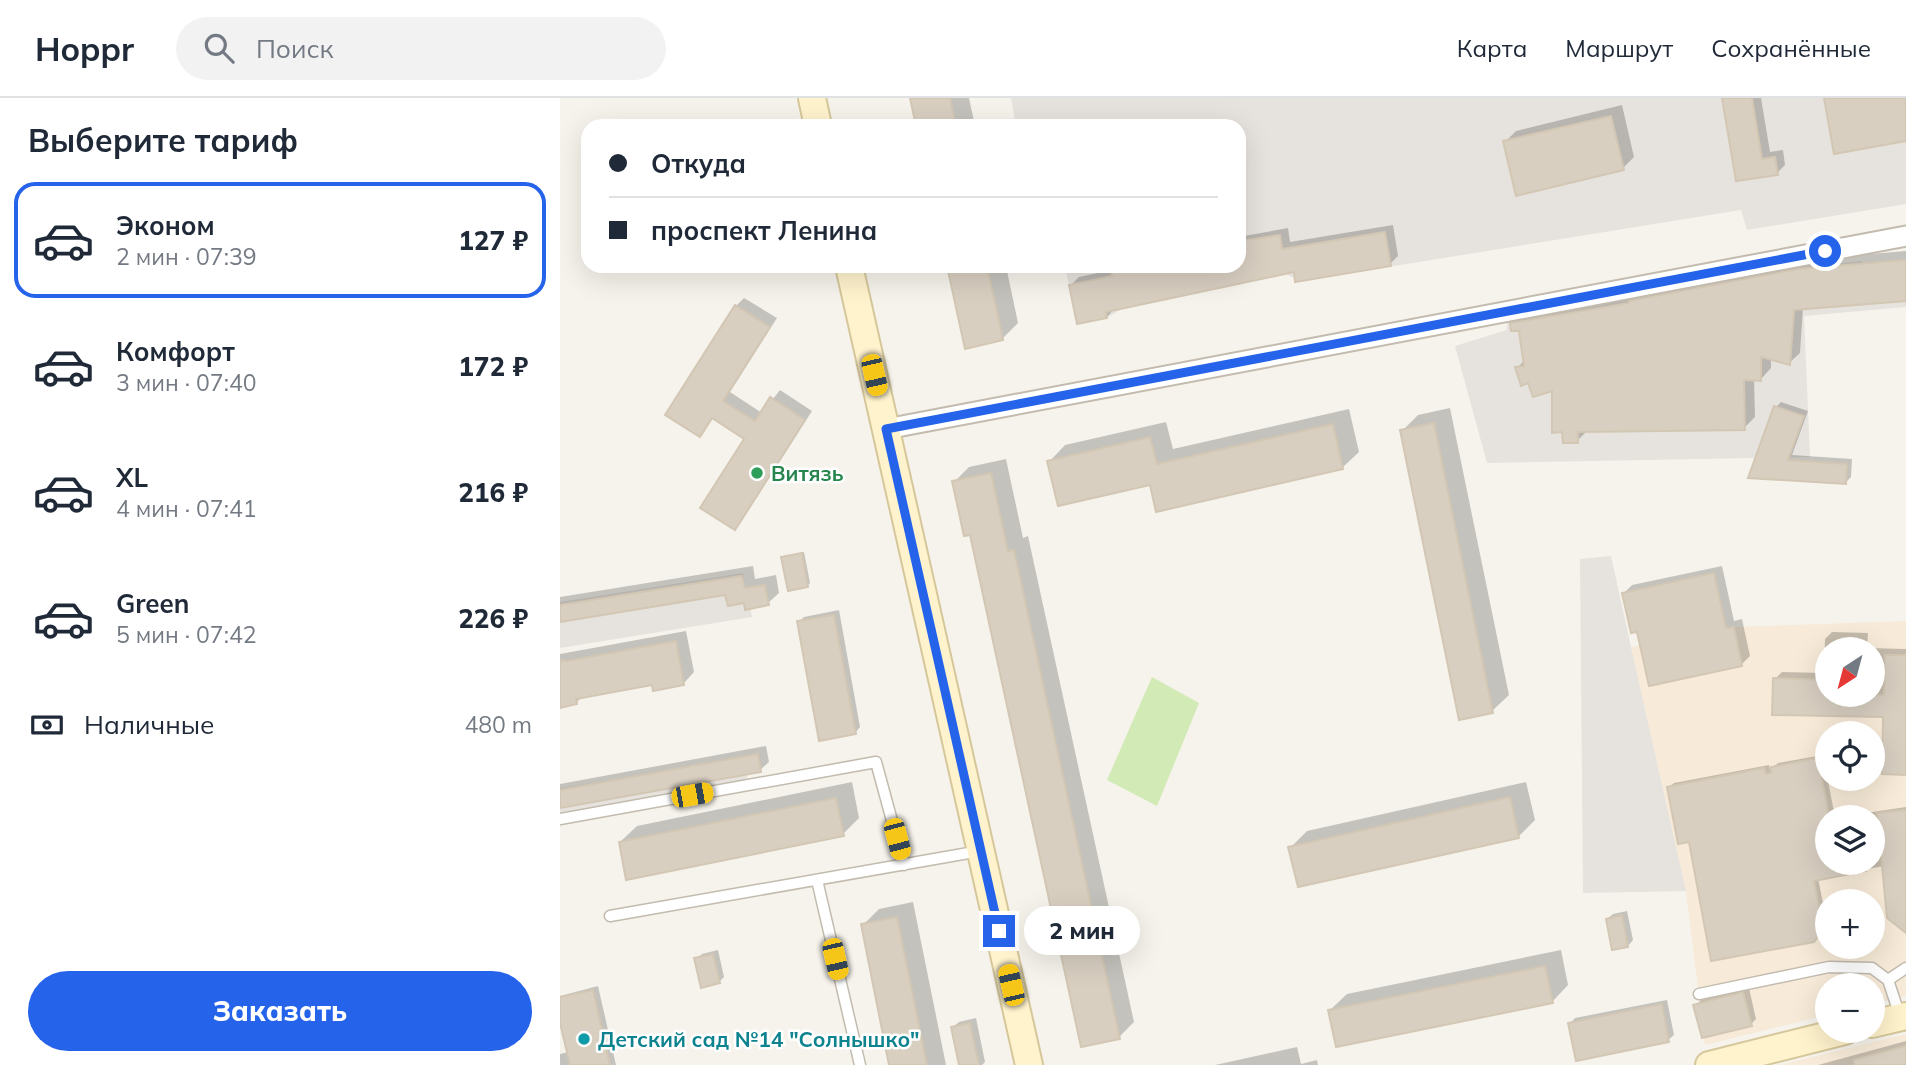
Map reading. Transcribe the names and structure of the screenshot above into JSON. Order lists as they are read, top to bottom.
{
  "places": ["Витязь", "Детский сад №14 \"Солнышко\""],
  "north": "bottom left",
  "page": {
    "header": "Hoppr",
    "search": "Поиск",
    "nav": ["Карта", "Маршрут", "Сохранённые"],
    "heading": "Выберите тариф",
    "banner": ["Откуда", "проспект Ленина"],
    "list": [
      {
        "name": "Эконом",
        "note": "2 мин · 07:39",
        "value": "127 ₽"
      },
      {
        "name": "Комфорт",
        "note": "3 мин · 07:40",
        "value": "172 ₽"
      },
      {
        "name": "XL",
        "note": "4 мин · 07:41",
        "value": "216 ₽"
      },
      {
        "name": "Green",
        "note": "5 мин · 07:42",
        "value": "226 ₽"
      }
    ],
    "map_buttons": ["+", "−"],
    "pay": ["Наличные", "480 m"],
    "bubble": "2 мин",
    "buttons": "Заказать"
  }
}
